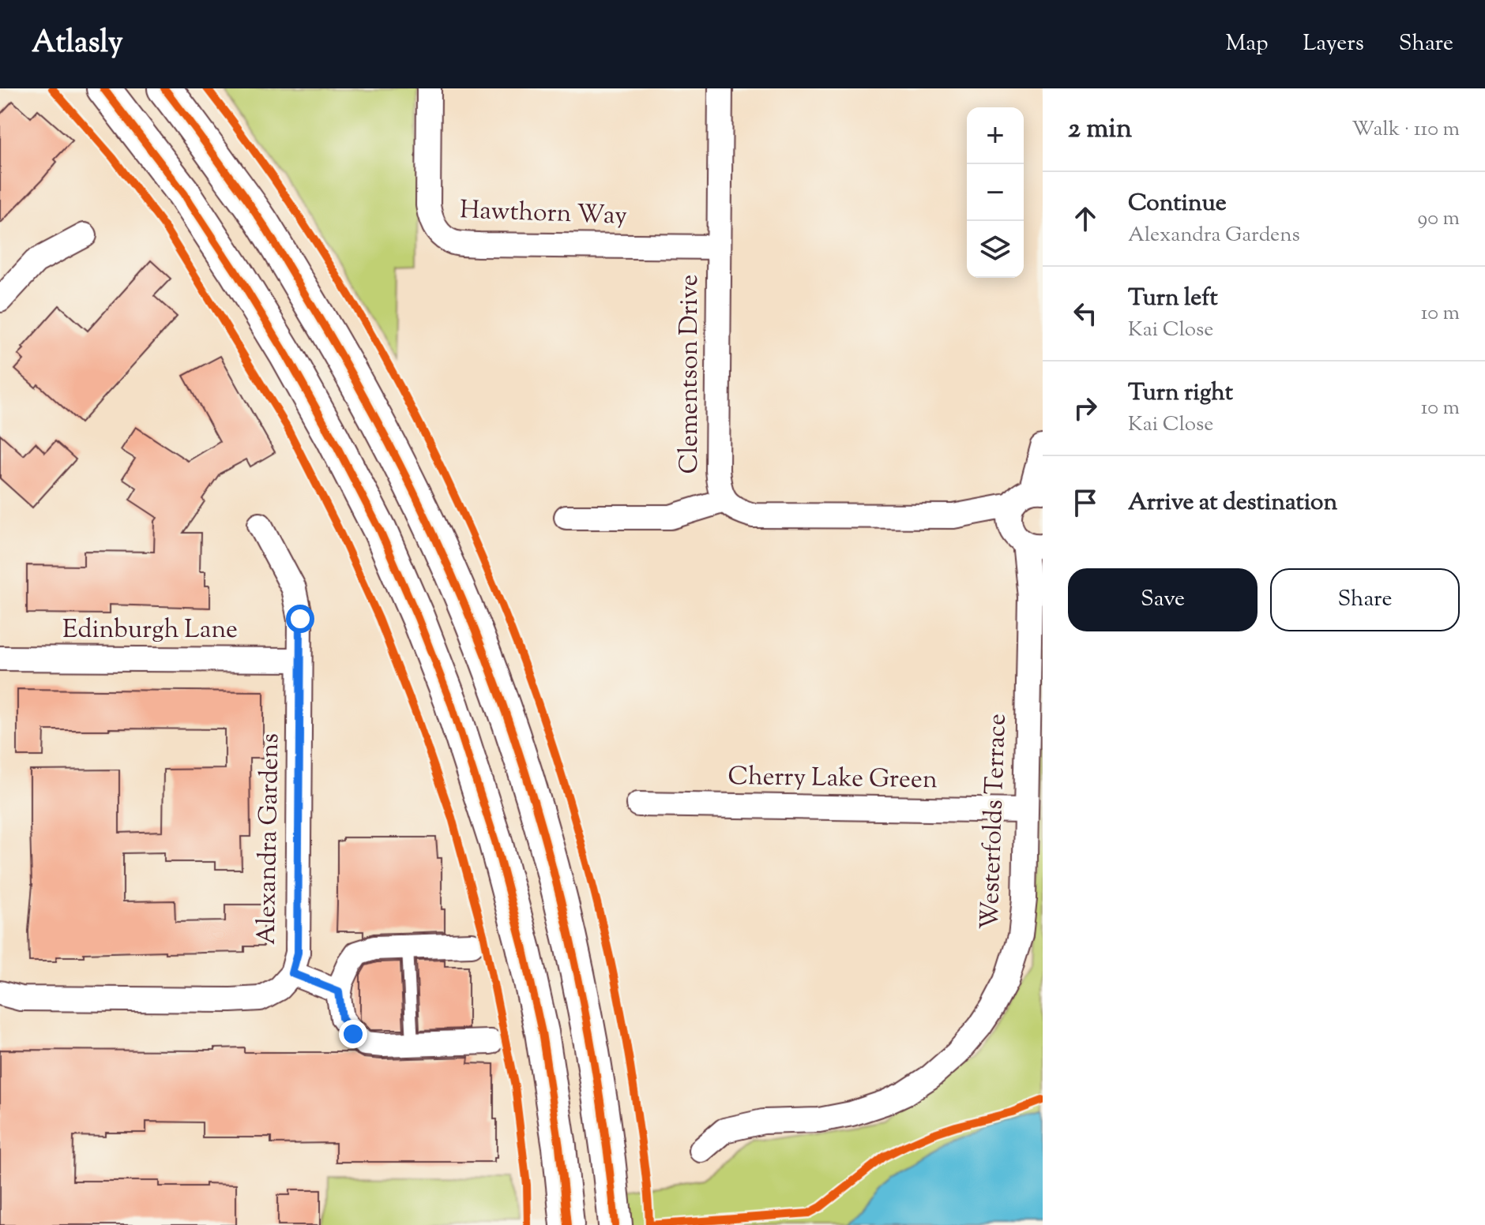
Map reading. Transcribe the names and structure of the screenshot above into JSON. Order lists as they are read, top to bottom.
{
  "streets": {
    "street": [
      "Hawthorn Way",
      "Clementson Drive",
      "Edinburgh Lane",
      "Cherry Lake Green",
      "Westerfolds Terrace",
      "Alexandra Gardens"
    ]
  },
  "crossings": [
    ["Hawthorn Way", "Clementson Drive"],
    ["Clementson Drive", "Westerfolds Terrace"],
    ["Edinburgh Lane", "Alexandra Gardens"],
    ["Cherry Lake Green", "Westerfolds Terrace"]
  ],
  "page": {
    "header": "Atlasly",
    "nav": ["Map", "Layers", "Share"],
    "heading": ["2 min", "Walk · 110 m"],
    "map_buttons": ["+", "−"],
    "list": [
      ["Continue", "Alexandra Gardens", "90 m"],
      ["Turn left", "Kai Close", "10 m"],
      ["Turn right", "Kai Close", "10 m"],
      "Arrive at destination"
    ],
    "buttons": ["Save", "Share"]
  }
}
